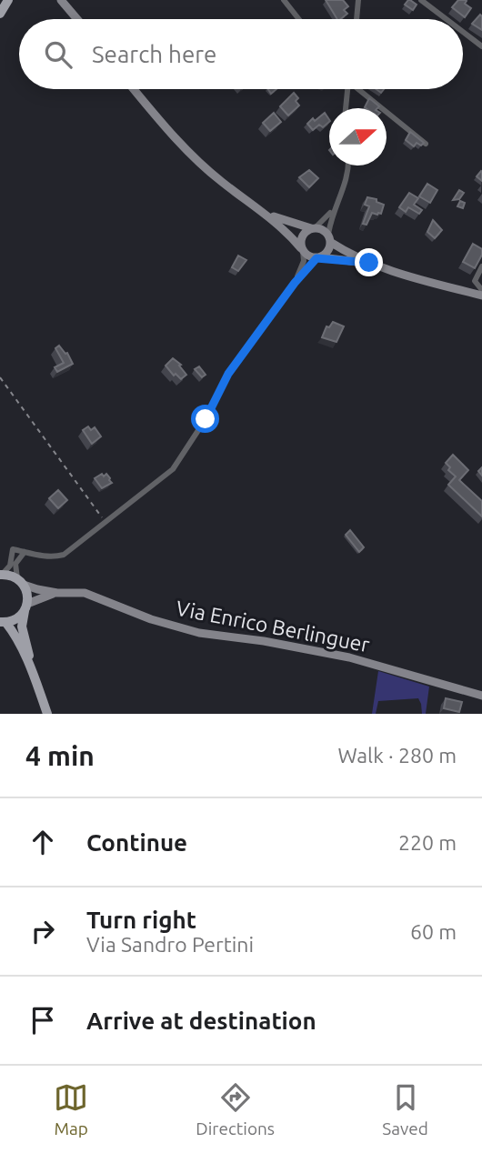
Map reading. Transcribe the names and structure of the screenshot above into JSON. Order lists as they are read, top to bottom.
{
  "streets": {
    "street": ["Via Enrico Berlinguer"]
  },
  "north": "right",
  "page": {
    "search": "Search here",
    "heading": ["4 min", "Walk · 280 m"],
    "list": [
      ["Continue", "220 m"],
      ["Turn right", "Via Sandro Pertini", "60 m"],
      "Arrive at destination"
    ],
    "nav": ["Map", "Directions", "Saved"]
  }
}
